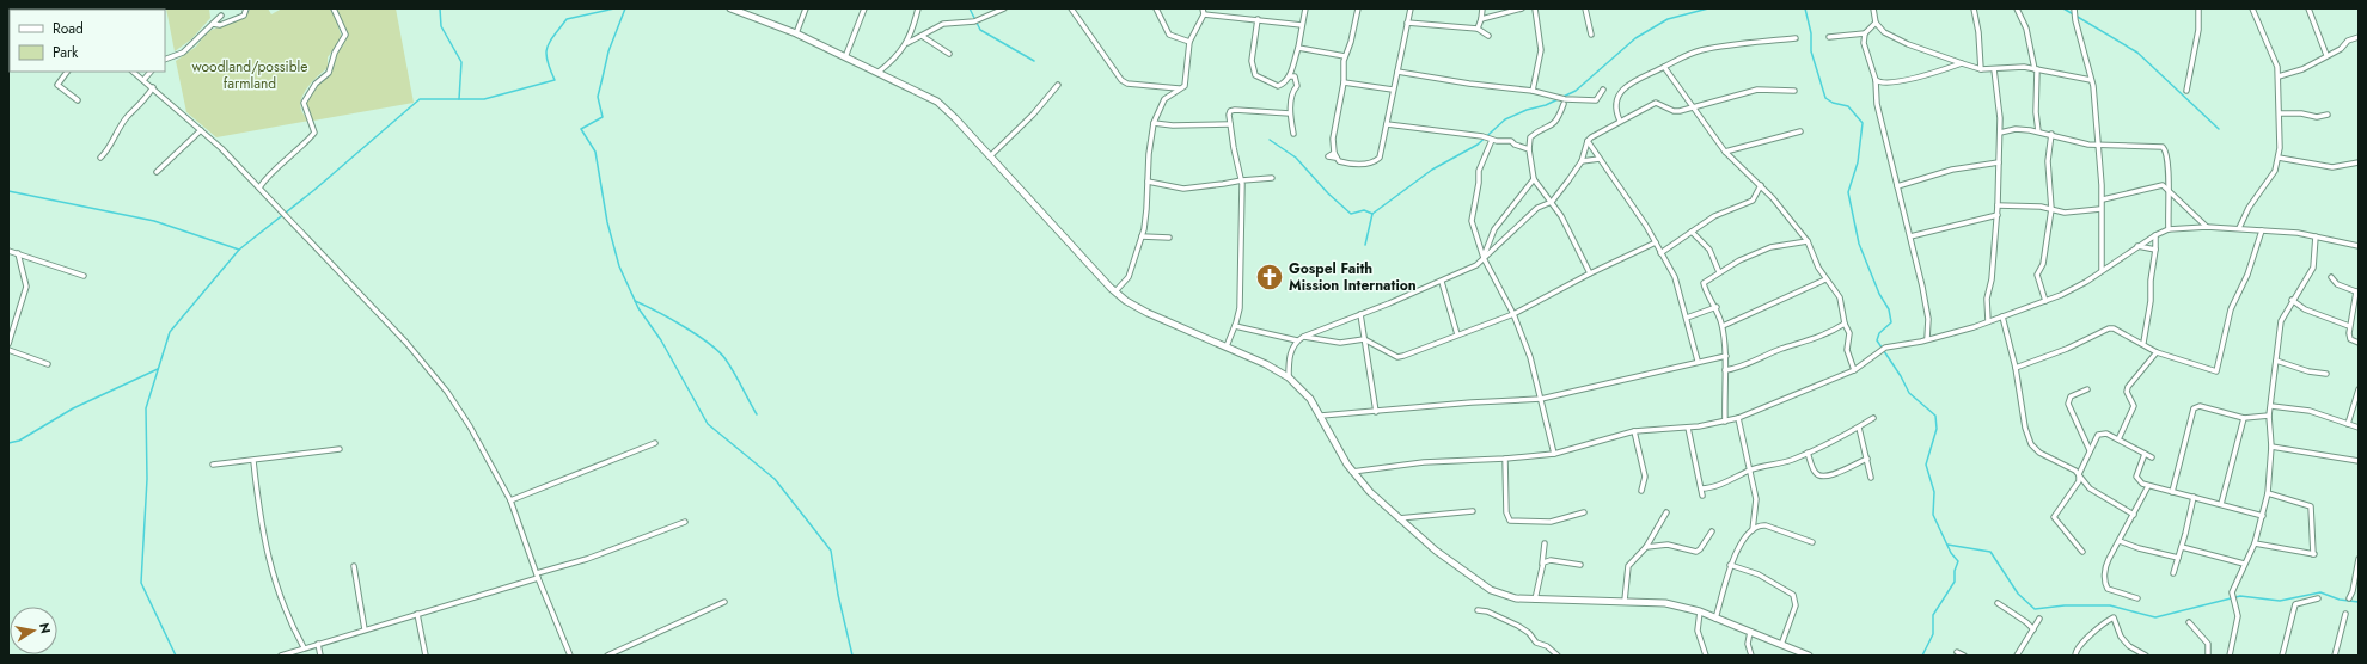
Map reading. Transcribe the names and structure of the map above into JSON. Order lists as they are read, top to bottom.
{
  "parks": ["woodland/possible farmland"],
  "places": {
    "church": ["Gospel Faith Mission Internation"]
  },
  "legend": ["Road", "Park"],
  "north": "right"
}
